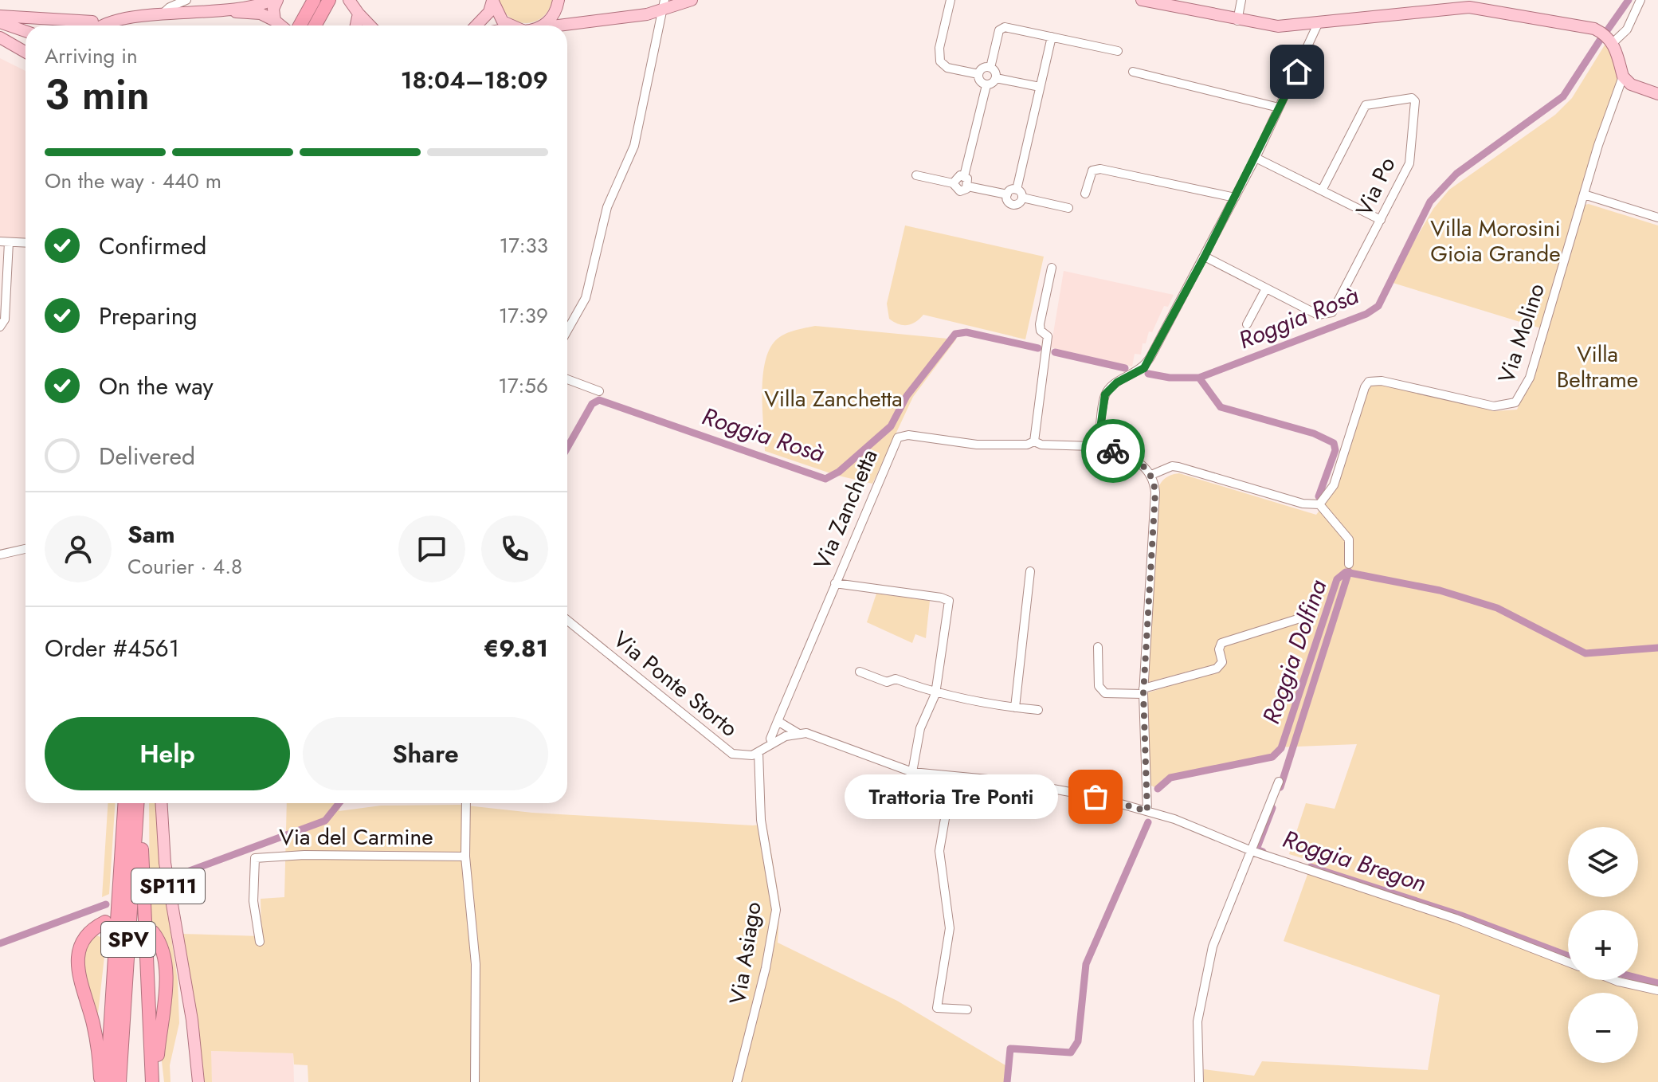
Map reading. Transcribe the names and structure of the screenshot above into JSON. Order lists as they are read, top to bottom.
{
  "streets": {
    "highway": ["SPV"],
    "main road": ["SP111"],
    "street": [
      "Via Po",
      "Via Molino",
      "Via Zanchetta",
      "Via Ponte Storto",
      "Via del Carmine",
      "Via Asiago"
    ]
  },
  "crossings": [
    ["Via Zanchetta", "Via Ponte Storto"],
    ["Via Ponte Storto", "Via Asiago"]
  ],
  "water": ["Roggia Rosà", "Roggia Dolfina", "Roggia Bregon"],
  "parks": ["Villa Morosini Gioia Grande", "Villa Beltrame", "Villa Zanchetta"],
  "places": ["Trattoria Tre Ponti"],
  "page": {
    "heading": ["3 min", "Arriving in", "18:04–18:09"],
    "panel": [
      "Sam",
      "Courier · 4.8",
      "Order #4561",
      "€9.81"
    ],
    "bar": "On the way · 440 m",
    "list": [
      ["Confirmed", "17:33"],
      ["Preparing", "17:39"],
      ["On the way", "17:56"],
      "Delivered"
    ],
    "buttons": ["Help", "Share"],
    "bubble": "Trattoria Tre Ponti",
    "map_buttons": ["+", "−"]
  }
}
